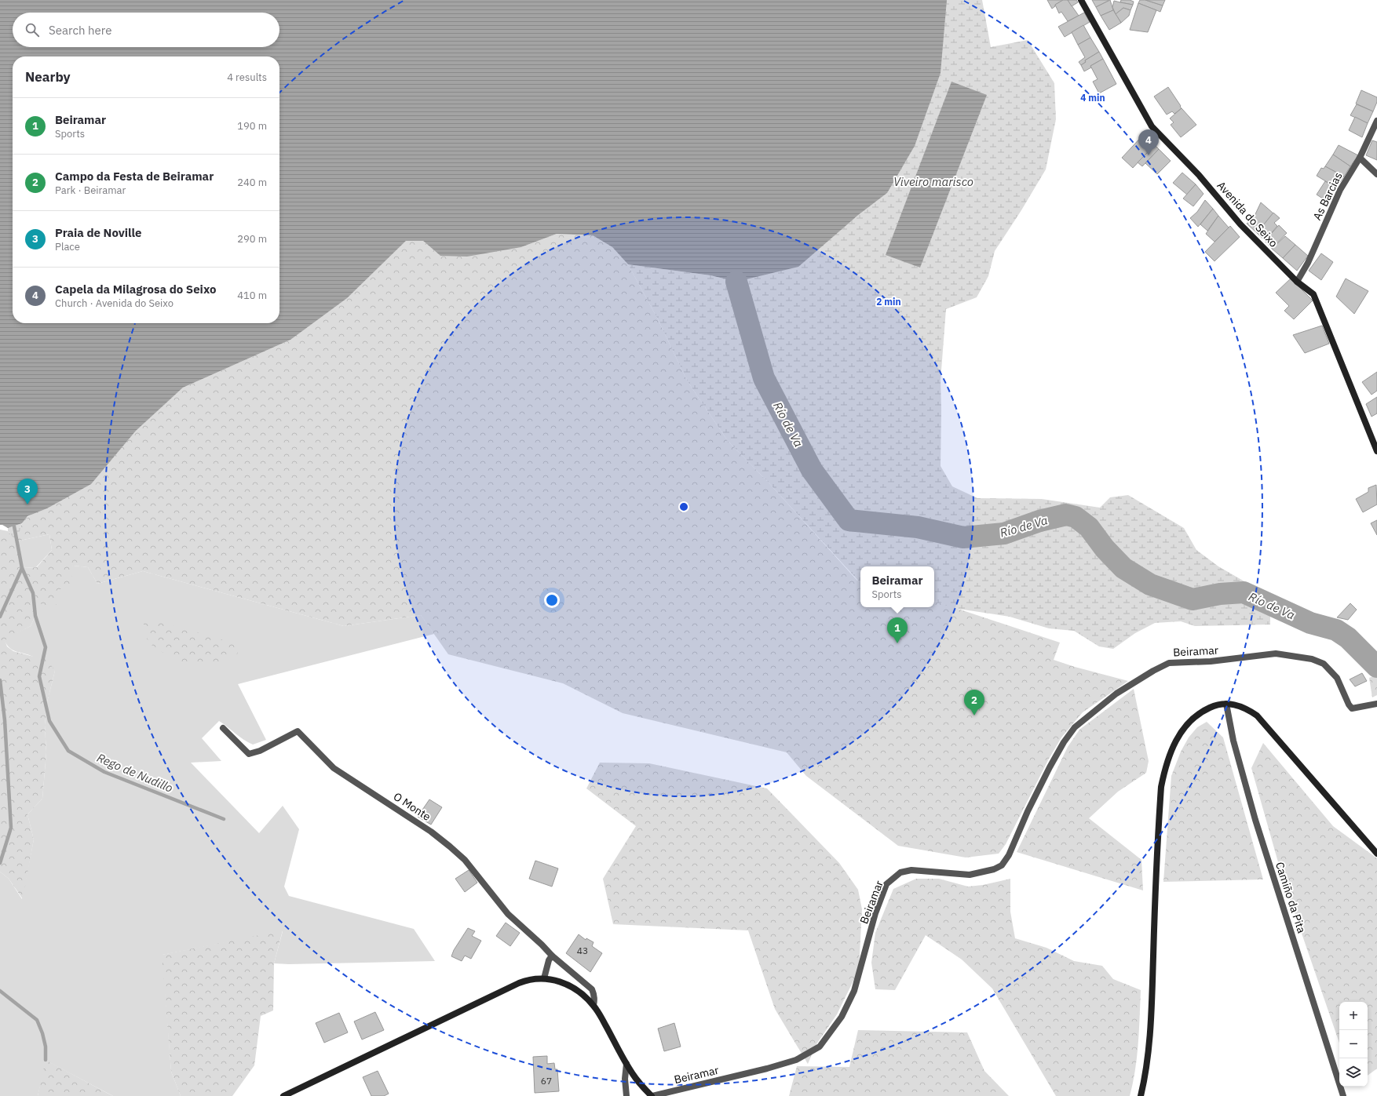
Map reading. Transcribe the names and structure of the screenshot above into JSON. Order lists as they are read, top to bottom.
{
  "streets": {
    "street": [
      "As Barcias",
      "Avenida do Seixo",
      "Beiramar",
      "O Monte",
      "Camiño da Pita"
    ]
  },
  "crossings": [
    ["As Barcias", "Avenida do Seixo"]
  ],
  "water": ["Viveiro marisco", "Río de Va", "Rego de Nudillo"],
  "house_numbers": ["43", "67"],
  "page": {
    "search": "Search here",
    "heading": ["Nearby", "4 results"],
    "list": [
      {
        "mark": "1",
        "name": "Beiramar",
        "note": "Sports",
        "value": "190 m"
      },
      {
        "mark": "2",
        "name": "Campo da Festa de Beiramar",
        "note": "Park · Beiramar",
        "value": "240 m"
      },
      {
        "mark": "3",
        "name": "Praia de Noville",
        "note": "Place",
        "value": "290 m"
      },
      {
        "mark": "4",
        "name": "Capela da Milagrosa do Seixo",
        "note": "Church · Avenida do Seixo",
        "value": "410 m"
      }
    ],
    "pins": [
      "4",
      "3",
      "1",
      "2"
    ],
    "popup": ["Beiramar", "Sports"],
    "map_buttons": ["+", "−"]
  },
  "rings": ["4 min", "2 min"]
}
